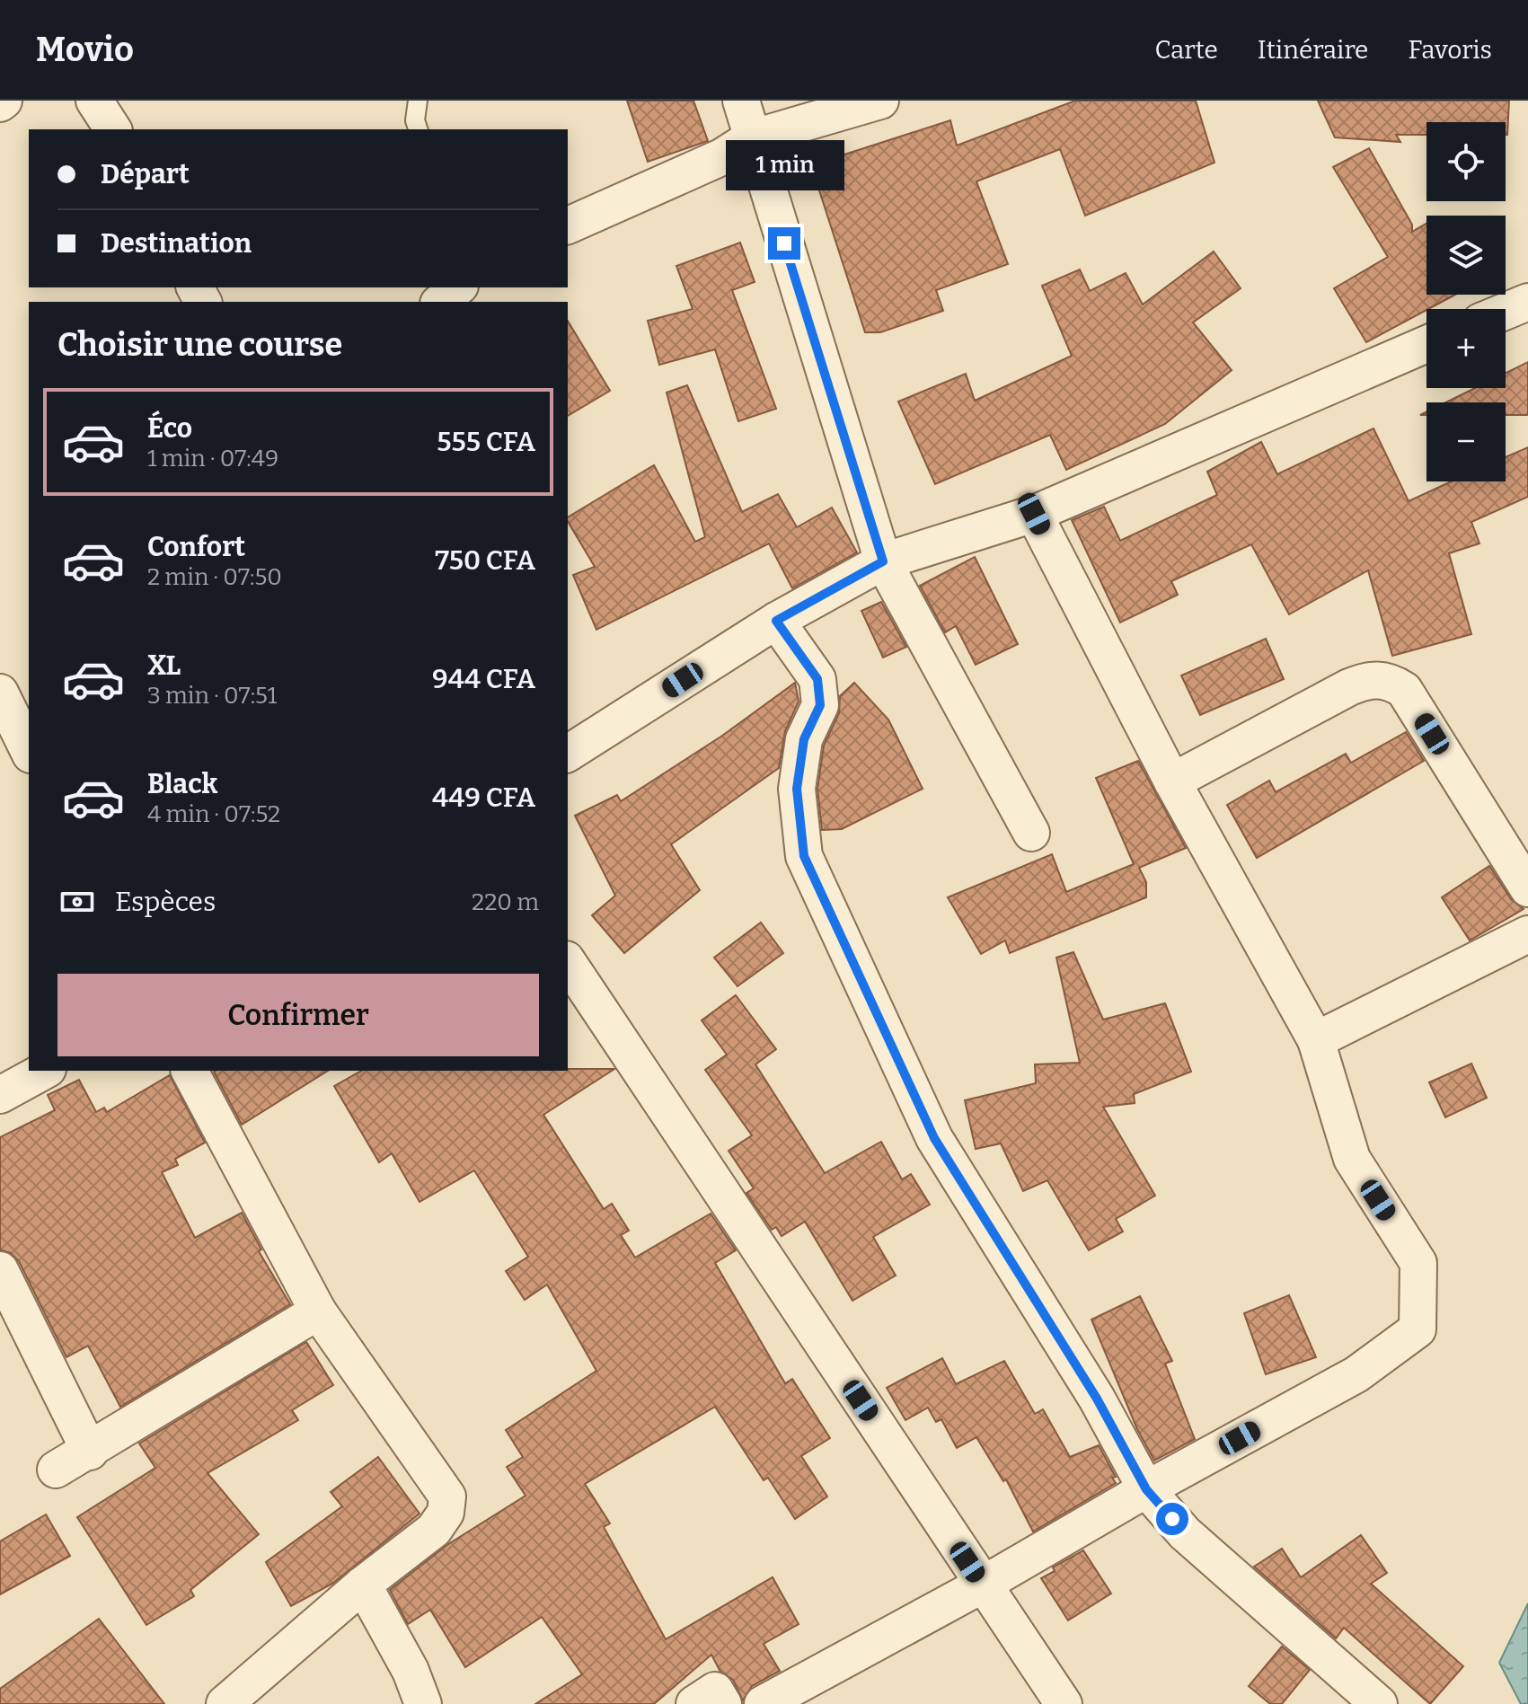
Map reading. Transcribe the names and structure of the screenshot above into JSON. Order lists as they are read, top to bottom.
{
  "page": {
    "header": "Movio",
    "nav": ["Carte", "Itinéraire", "Favoris"],
    "map_buttons": ["+", "−"],
    "banner": ["Départ", "Destination"],
    "bubble": "1 min",
    "heading": "Choisir une course",
    "list": [
      {
        "name": "Éco",
        "note": "1 min · 07:49",
        "value": "555 CFA"
      },
      {
        "name": "Confort",
        "note": "2 min · 07:50",
        "value": "750 CFA"
      },
      {
        "name": "XL",
        "note": "3 min · 07:51",
        "value": "944 CFA"
      },
      {
        "name": "Black",
        "note": "4 min · 07:52",
        "value": "449 CFA"
      }
    ],
    "pay": ["Espèces", "220 m"],
    "buttons": "Confirmer"
  }
}
